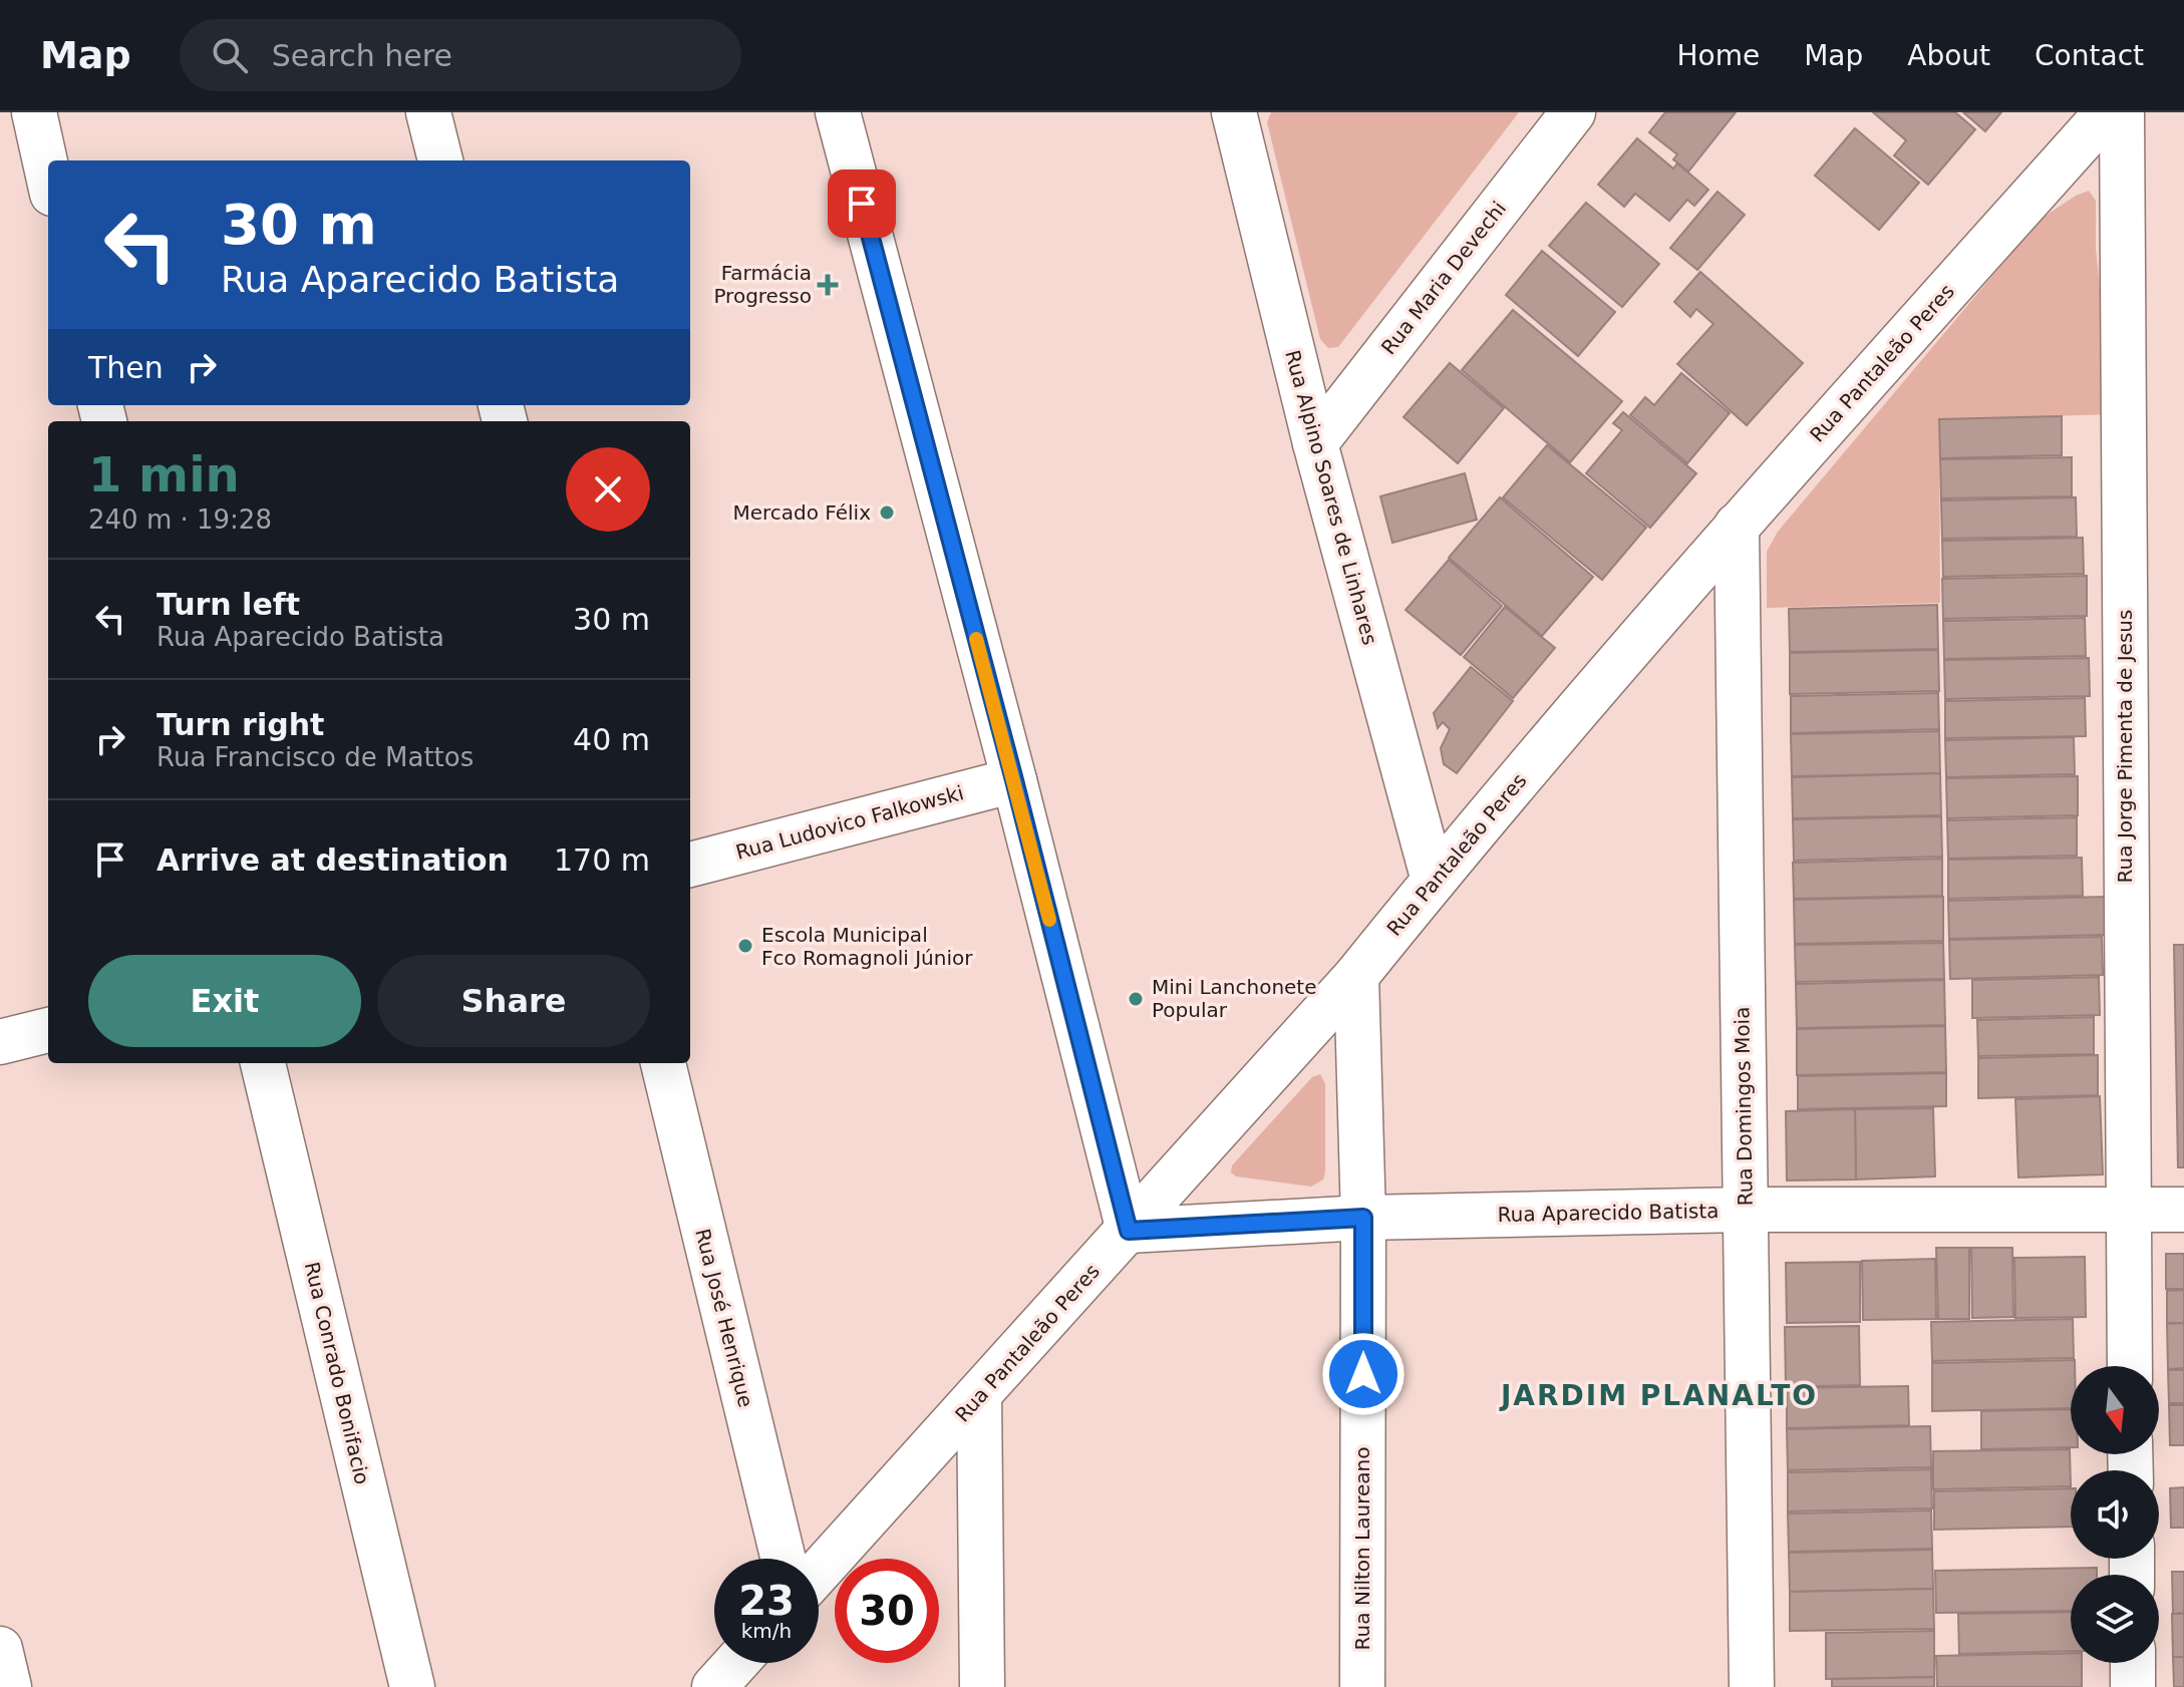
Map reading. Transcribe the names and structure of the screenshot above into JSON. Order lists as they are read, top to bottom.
{
  "streets": {
    "street": [
      "Rua Maria Devechi",
      "Rua Pantaleão Peres",
      "Rua Alpino Soares de Linhares",
      "Rua Jorge Pimenta de Jesus",
      "Rua Ludovico Falkowski",
      "Rua Domingos Moia",
      "Rua Aparecido Batista",
      "Rua José Henrique",
      "Rua Conrado Bonifacio",
      "Rua Nilton Laureano"
    ]
  },
  "crossings": [
    ["Rua Maria Devechi", "Rua Alpino Soares de Linhares"],
    ["Rua Pantaleão Peres", "Rua Alpino Soares de Linhares"],
    ["Rua Pantaleão Peres", "Rua Domingos Moia"],
    ["Rua Pantaleão Peres", "Rua Aparecido Batista"],
    ["Rua Pantaleão Peres", "Rua Nilton Laureano"],
    ["Rua Jorge Pimenta de Jesus", "Rua Aparecido Batista"],
    ["Rua Domingos Moia", "Rua Aparecido Batista"],
    ["Rua Aparecido Batista", "Rua Nilton Laureano"]
  ],
  "districts": ["JARDIM PLANALTO"],
  "places": {
    "health": ["Farmácia Progresso"],
    "other": ["Mercado Félix", "Escola Municipal Fco Romagnoli Júnior", "Mini Lanchonete Popular"]
  },
  "north": "bottom",
  "page": {
    "header": "Map",
    "search": "Search here",
    "nav": [
      "Home",
      "Map",
      "About",
      "Contact"
    ],
    "turn": ["30 m", "Rua Aparecido Batista"],
    "then": "Then",
    "heading": ["1 min", "240 m · 19:28"],
    "list": [
      {
        "name": "Turn left",
        "note": "Rua Aparecido Batista",
        "value": "30 m"
      },
      {
        "name": "Turn right",
        "note": "Rua Francisco de Mattos",
        "value": "40 m"
      },
      {
        "name": "Arrive at destination",
        "value": "170 m"
      }
    ],
    "buttons": ["Exit", "Share"],
    "speed": "23 km/h",
    "limit": "30"
  }
}
